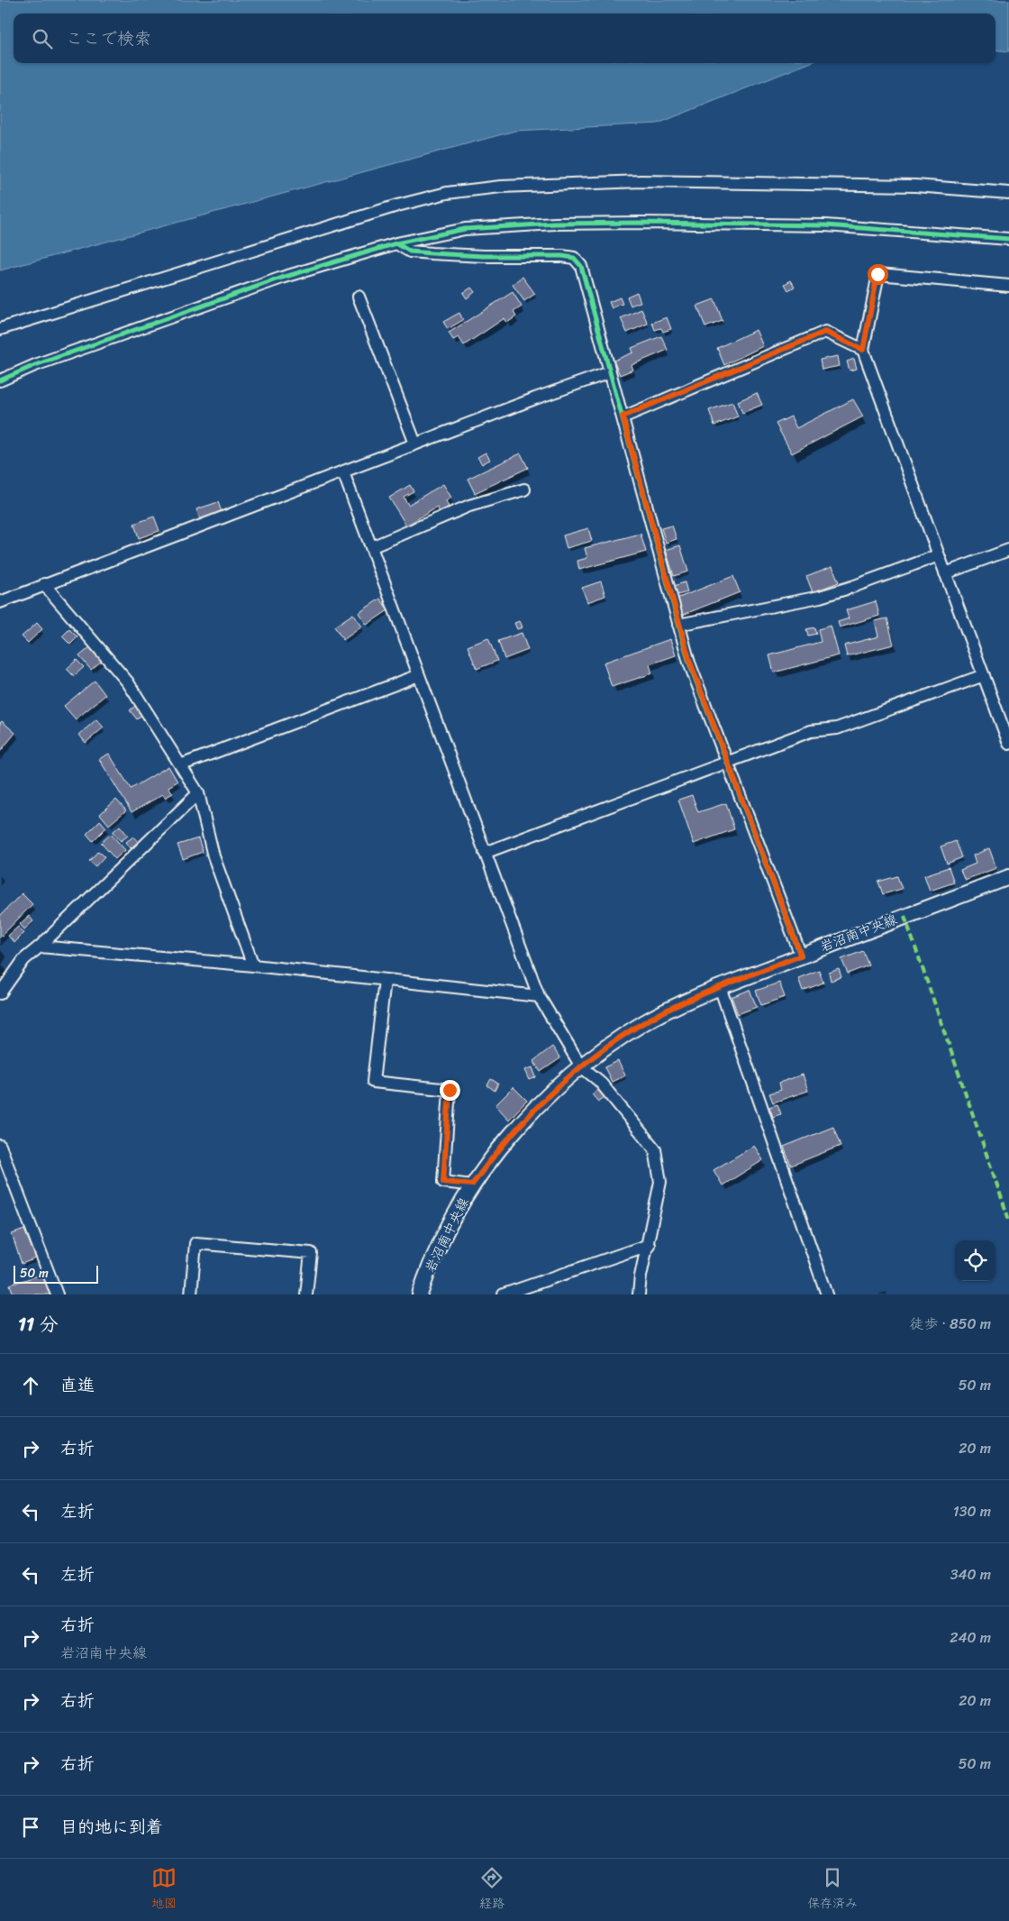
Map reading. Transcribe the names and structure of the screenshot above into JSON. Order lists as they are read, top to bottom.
{
  "streets": {
    "street": ["岩沼南中央線"]
  },
  "scale_bar": "50 m",
  "page": {
    "search": "ここで検索",
    "scale": "50 m",
    "heading": ["11 分", "徒歩 · 850 m"],
    "list": [
      ["直進", "50 m"],
      ["右折", "20 m"],
      ["左折", "130 m"],
      ["左折", "340 m"],
      ["右折", "岩沼南中央線", "240 m"],
      ["右折", "20 m"],
      ["右折", "50 m"],
      "目的地に到着"
    ],
    "nav": ["地図", "経路", "保存済み"]
  }
}
